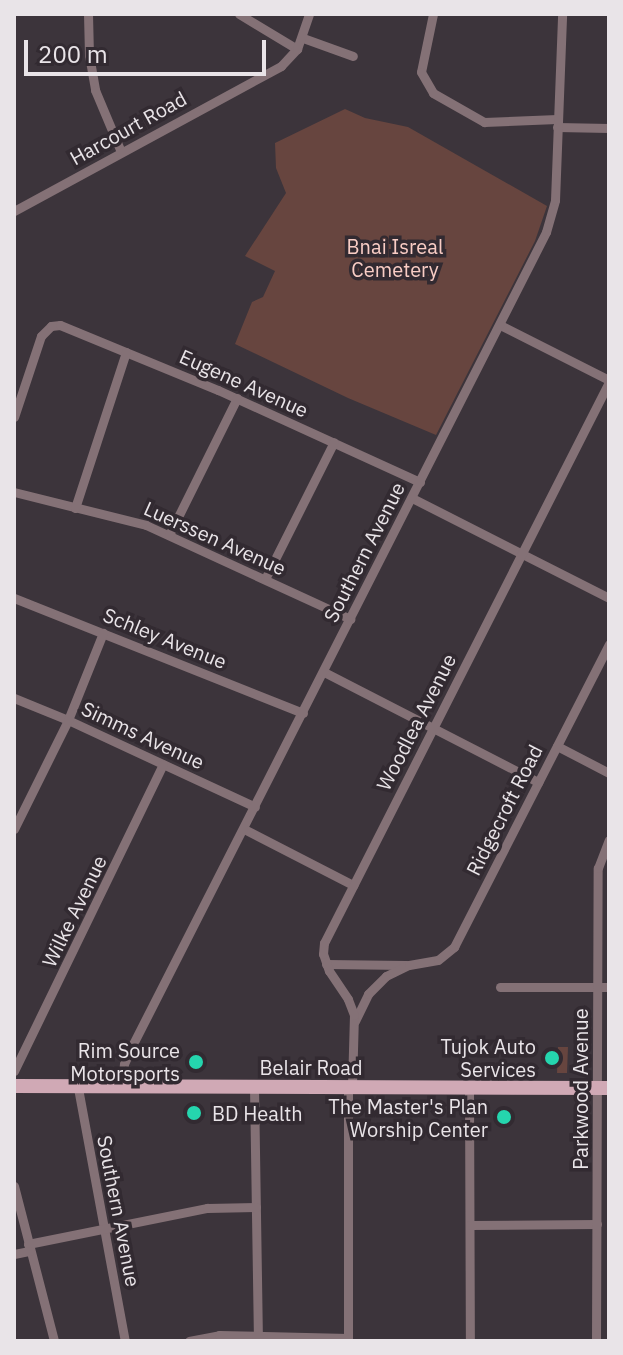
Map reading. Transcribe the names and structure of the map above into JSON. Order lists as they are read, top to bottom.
{
  "streets": {
    "main road": ["Belair Road"],
    "street": [
      "Harcourt Road",
      "Eugene Avenue",
      "Luerssen Avenue",
      "Southern Avenue",
      "Schley Avenue",
      "Woodlea Avenue",
      "Simms Avenue",
      "Ridgecroft Road",
      "Wilke Avenue",
      "Parkwood Avenue"
    ]
  },
  "crossings": [
    ["Eugene Avenue", "Southern Avenue"],
    ["Luerssen Avenue", "Southern Avenue"],
    ["Southern Avenue", "Schley Avenue"],
    ["Southern Avenue", "Simms Avenue"],
    ["Southern Avenue", "Belair Road"],
    ["Woodlea Avenue", "Ridgecroft Road"],
    ["Simms Avenue", "Wilke Avenue"],
    ["Belair Road", "Parkwood Avenue"]
  ],
  "parks": ["Bnai Isreal Cemetery"],
  "places": [
    "Tujok Auto Services",
    "Rim Source Motorsports",
    "BD Health",
    "The Master's Plan Worship Center"
  ],
  "scale_bar": "200 m"
}
